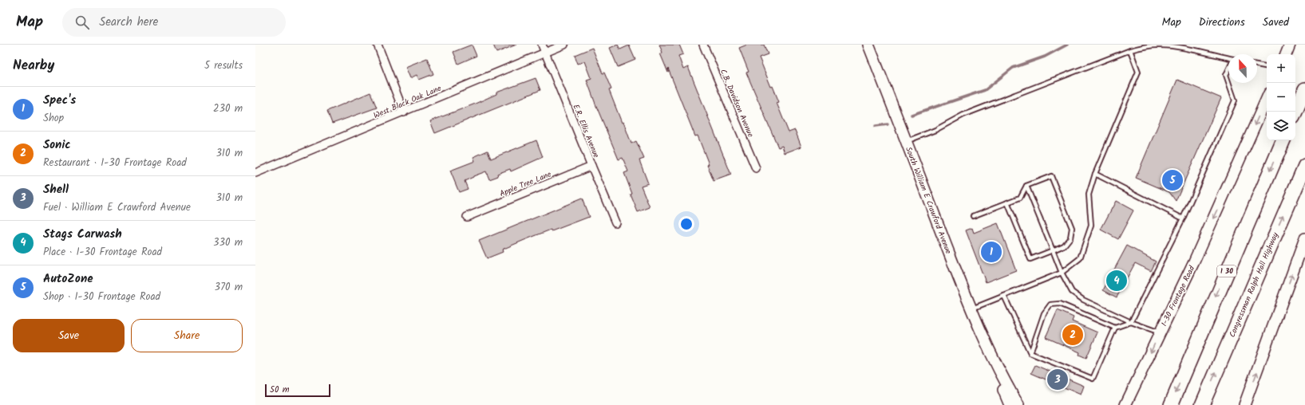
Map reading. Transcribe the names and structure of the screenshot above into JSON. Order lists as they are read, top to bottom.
{
  "streets": {
    "highway": ["I 30", "Congressman Ralph Hall Highway"],
    "main road": ["South William E Crawford Avenue", "I-30 Frontage Road"],
    "street": [
      "West Black Oak Lane",
      "C.B. Davidson Avenue",
      "E.R. Ellis Avenue",
      "Apple Tree Lane"
    ]
  },
  "crossings": [
    ["West Black Oak Lane", "E.R. Ellis Avenue"],
    ["E.R. Ellis Avenue", "Apple Tree Lane"]
  ],
  "one_way": ["I-30 Frontage Road"],
  "scale_bar": "50 m",
  "north": "top",
  "page": {
    "header": "Map",
    "search": "Search here",
    "nav": ["Map", "Directions", "Saved"],
    "heading": ["Nearby", "5 results"],
    "map_buttons": ["+", "−"],
    "list": [
      {
        "mark": "1",
        "name": "Spec's",
        "note": "Shop",
        "value": "230 m"
      },
      {
        "mark": "2",
        "name": "Sonic",
        "note": "Restaurant · I-30 Frontage Road",
        "value": "310 m"
      },
      {
        "mark": "3",
        "name": "Shell",
        "note": "Fuel · William E Crawford Avenue",
        "value": "310 m"
      },
      {
        "mark": "4",
        "name": "Stags Carwash",
        "note": "Place · I-30 Frontage Road",
        "value": "330 m"
      },
      {
        "mark": "5",
        "name": "AutoZone",
        "note": "Shop · I-30 Frontage Road",
        "value": "370 m"
      }
    ],
    "pins": [
      "5",
      "1",
      "4",
      "2",
      "3"
    ],
    "buttons": ["Save", "Share"],
    "scale": "50 m"
  }
}
